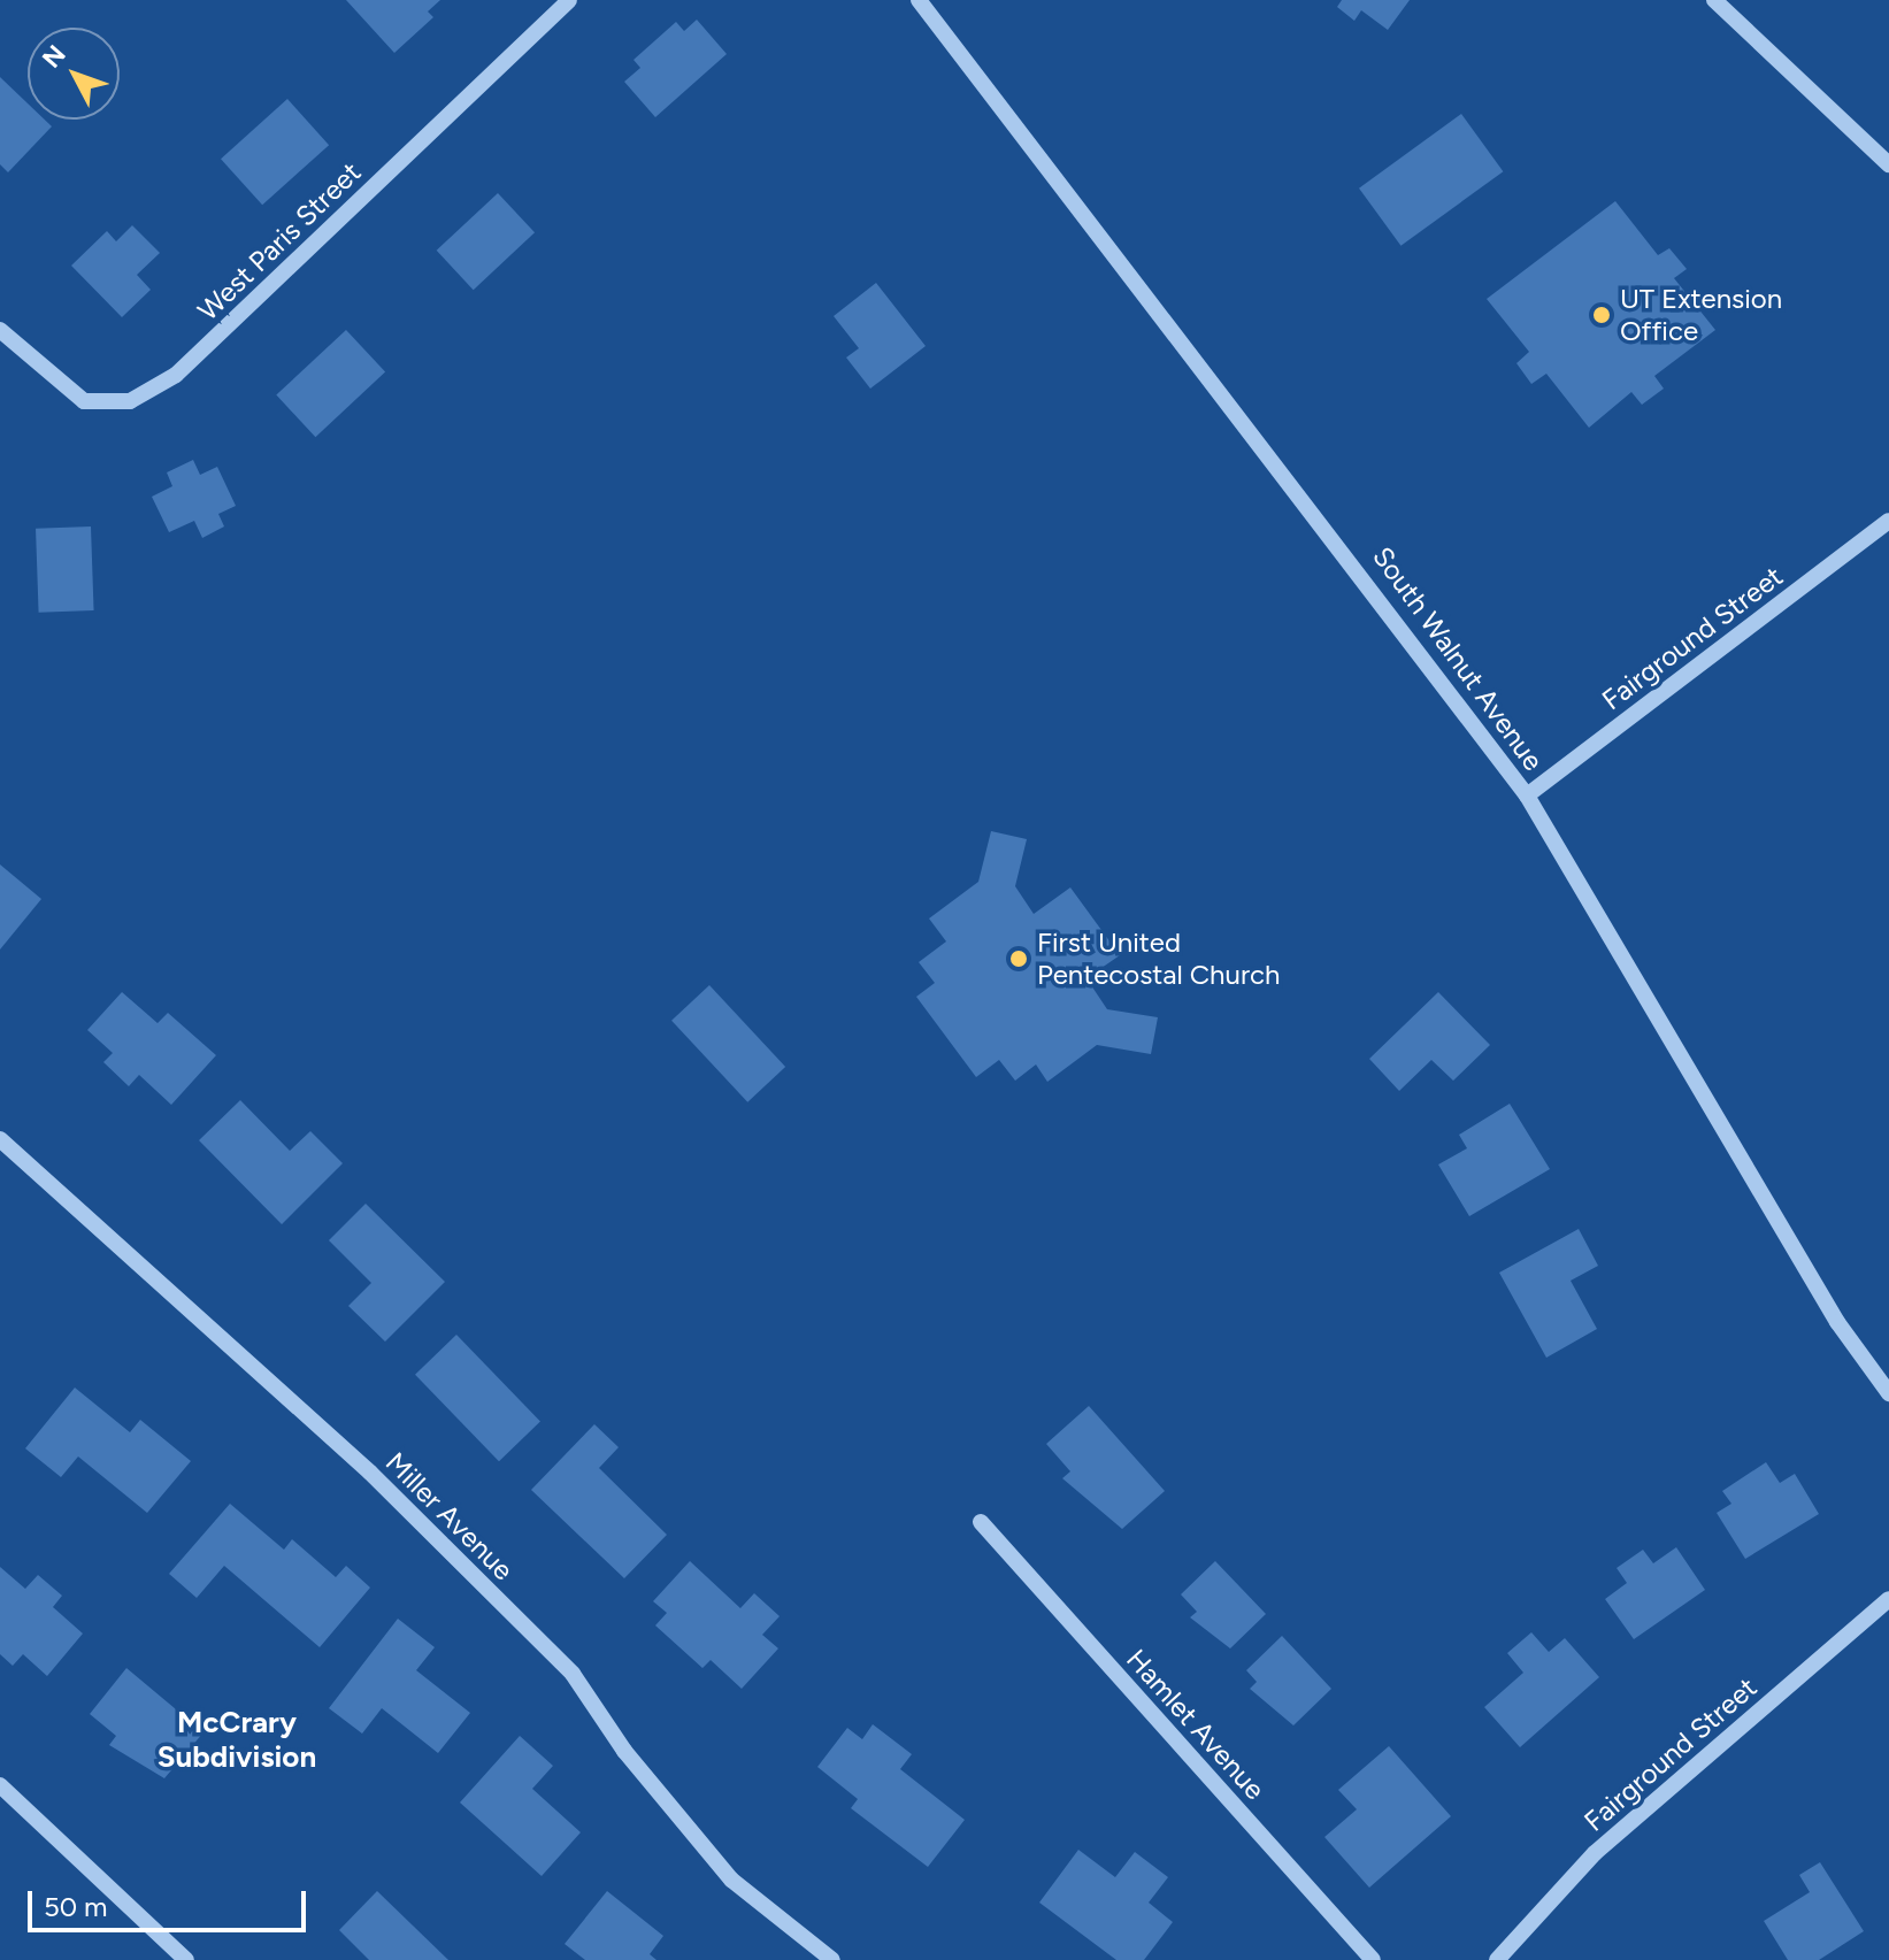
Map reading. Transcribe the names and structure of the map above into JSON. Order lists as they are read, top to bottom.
{
  "streets": {
    "street": [
      "West Paris Street",
      "Fairground Street",
      "South Walnut Avenue",
      "Miller Avenue",
      "Hamlet Avenue"
    ]
  },
  "crossings": [
    ["Fairground Street", "South Walnut Avenue"]
  ],
  "districts": ["McCrary Subdivision"],
  "places": ["UT Extension Office", "First United Pentecostal Church"],
  "scale_bar": "50 m",
  "north": "top left"
}
